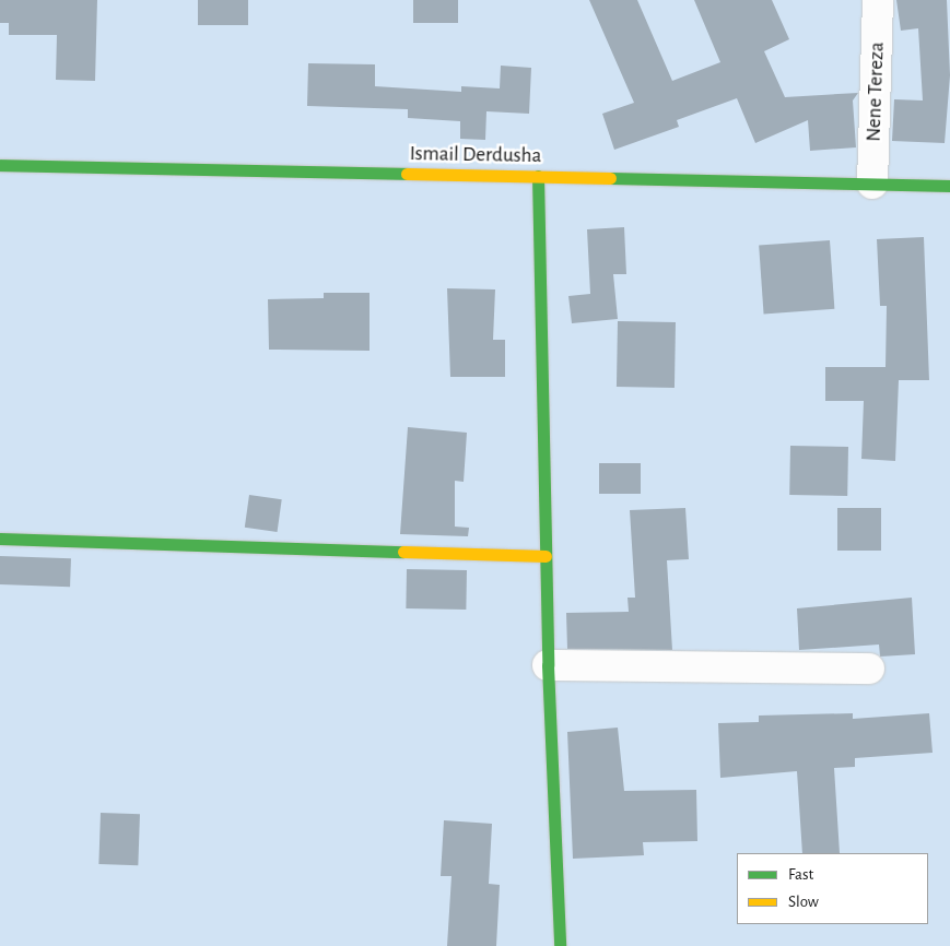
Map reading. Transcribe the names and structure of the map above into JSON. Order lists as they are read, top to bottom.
{
  "streets": {
    "street": ["Nene Tereza", "Ismail Derdusha"]
  },
  "crossings": [
    ["Nene Tereza", "Ismail Derdusha"]
  ],
  "legend": ["Fast", "Slow"]
}
